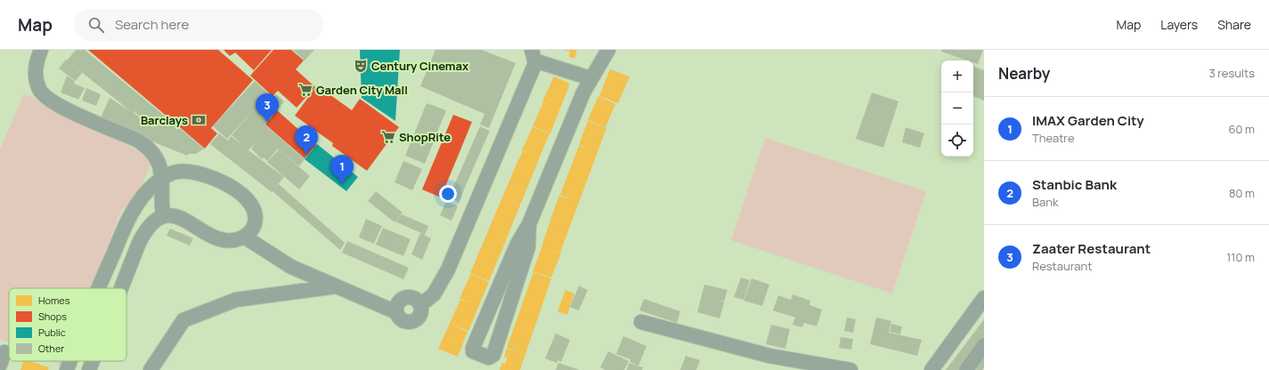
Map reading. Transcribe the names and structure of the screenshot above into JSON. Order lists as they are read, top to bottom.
{
  "places": {
    "theatre": ["Century Cinemax"],
    "supermarket": ["Garden City Mall", "ShopRite"],
    "bank": ["Barclays"]
  },
  "legend": [
    "Homes",
    "Shops",
    "Public",
    "Other"
  ],
  "page": {
    "header": "Map",
    "search": "Search here",
    "nav": ["Map", "Layers", "Share"],
    "heading": ["Nearby", "3 results"],
    "map_buttons": ["+", "−"],
    "pins": ["3", "2", "1"],
    "list": [
      {
        "mark": "1",
        "name": "IMAX Garden City",
        "note": "Theatre",
        "value": "60 m"
      },
      {
        "mark": "2",
        "name": "Stanbic Bank",
        "note": "Bank",
        "value": "80 m"
      },
      {
        "mark": "3",
        "name": "Zaater Restaurant",
        "note": "Restaurant",
        "value": "110 m"
      }
    ]
  }
}
